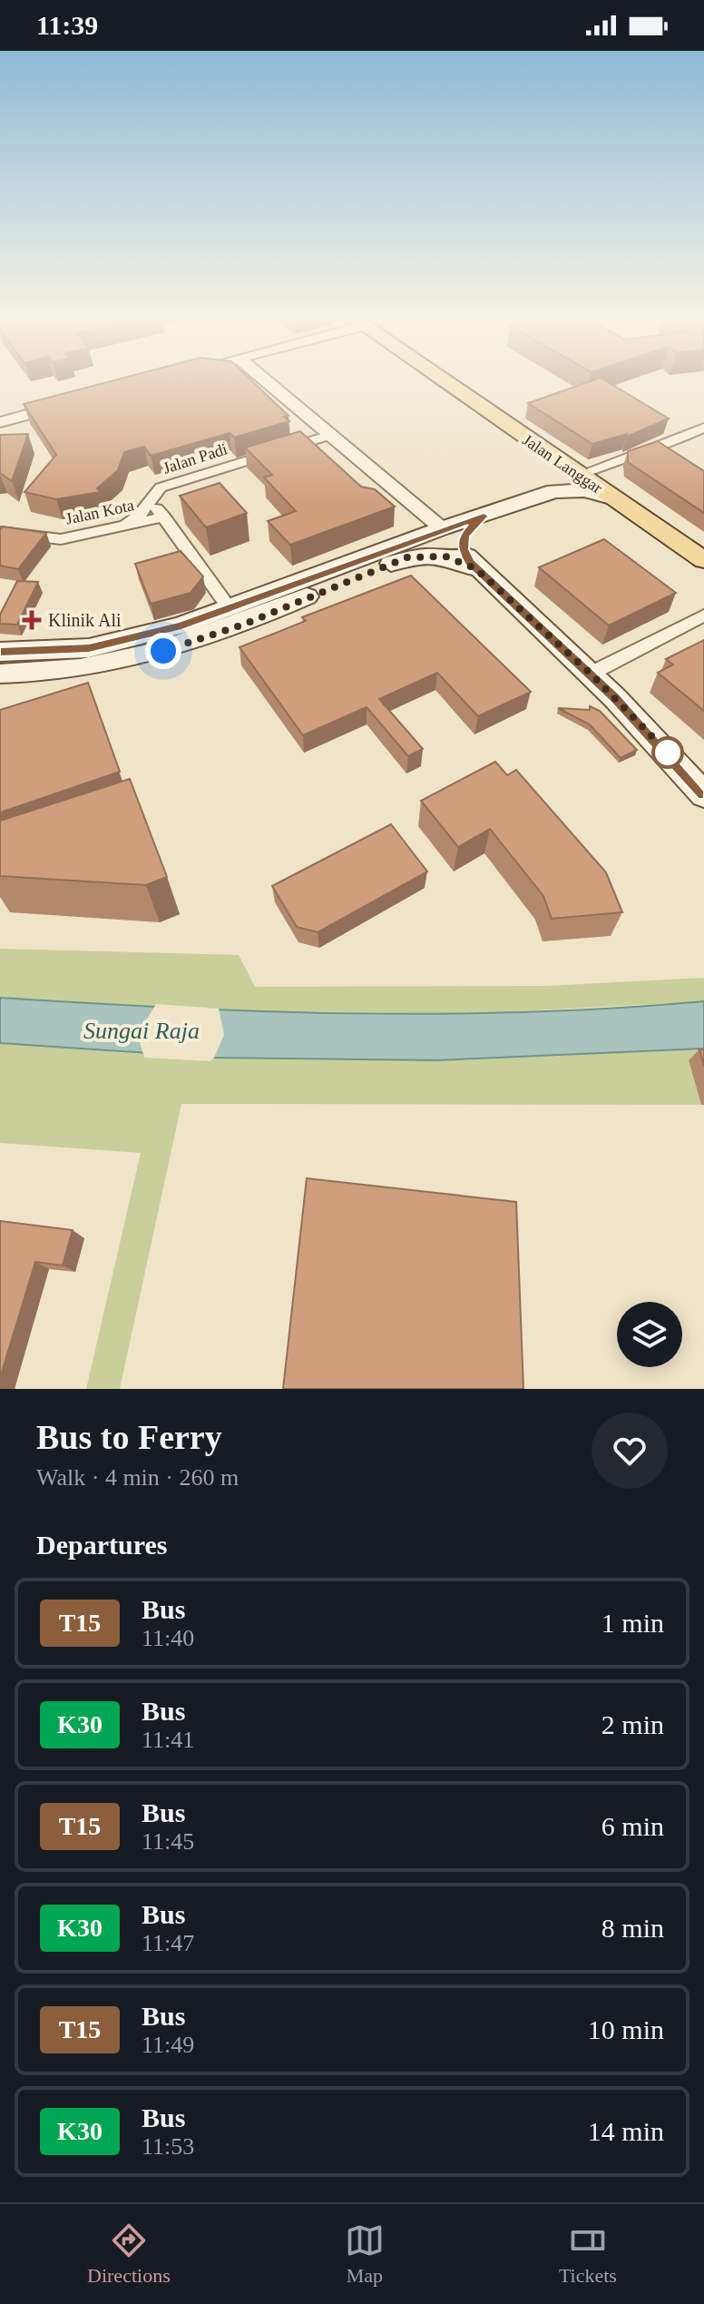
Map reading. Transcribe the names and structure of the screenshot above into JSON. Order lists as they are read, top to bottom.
{
  "streets": {
    "main road": ["Jalan Langgar"],
    "street": ["Jalan Padi", "Jalan Kota"]
  },
  "water": ["Sungai Raja"],
  "places": {
    "health": ["Klinik Ali"]
  },
  "lines": ["bus line T15"],
  "page": {
    "status": "11:39",
    "heading": [
      ["Bus to Ferry", "Walk · 4 min · 260 m"],
      "Departures"
    ],
    "list": [
      {
        "mark": "T15",
        "name": "Bus",
        "note": "11:40",
        "value": "1 min"
      },
      {
        "mark": "K30",
        "name": "Bus",
        "note": "11:41",
        "value": "2 min"
      },
      {
        "mark": "T15",
        "name": "Bus",
        "note": "11:45",
        "value": "6 min"
      },
      {
        "mark": "K30",
        "name": "Bus",
        "note": "11:47",
        "value": "8 min"
      },
      {
        "mark": "T15",
        "name": "Bus",
        "note": "11:49",
        "value": "10 min"
      },
      {
        "mark": "K30",
        "name": "Bus",
        "note": "11:53",
        "value": "14 min"
      }
    ],
    "tabs": ["Directions", "Map", "Tickets"]
  }
}
